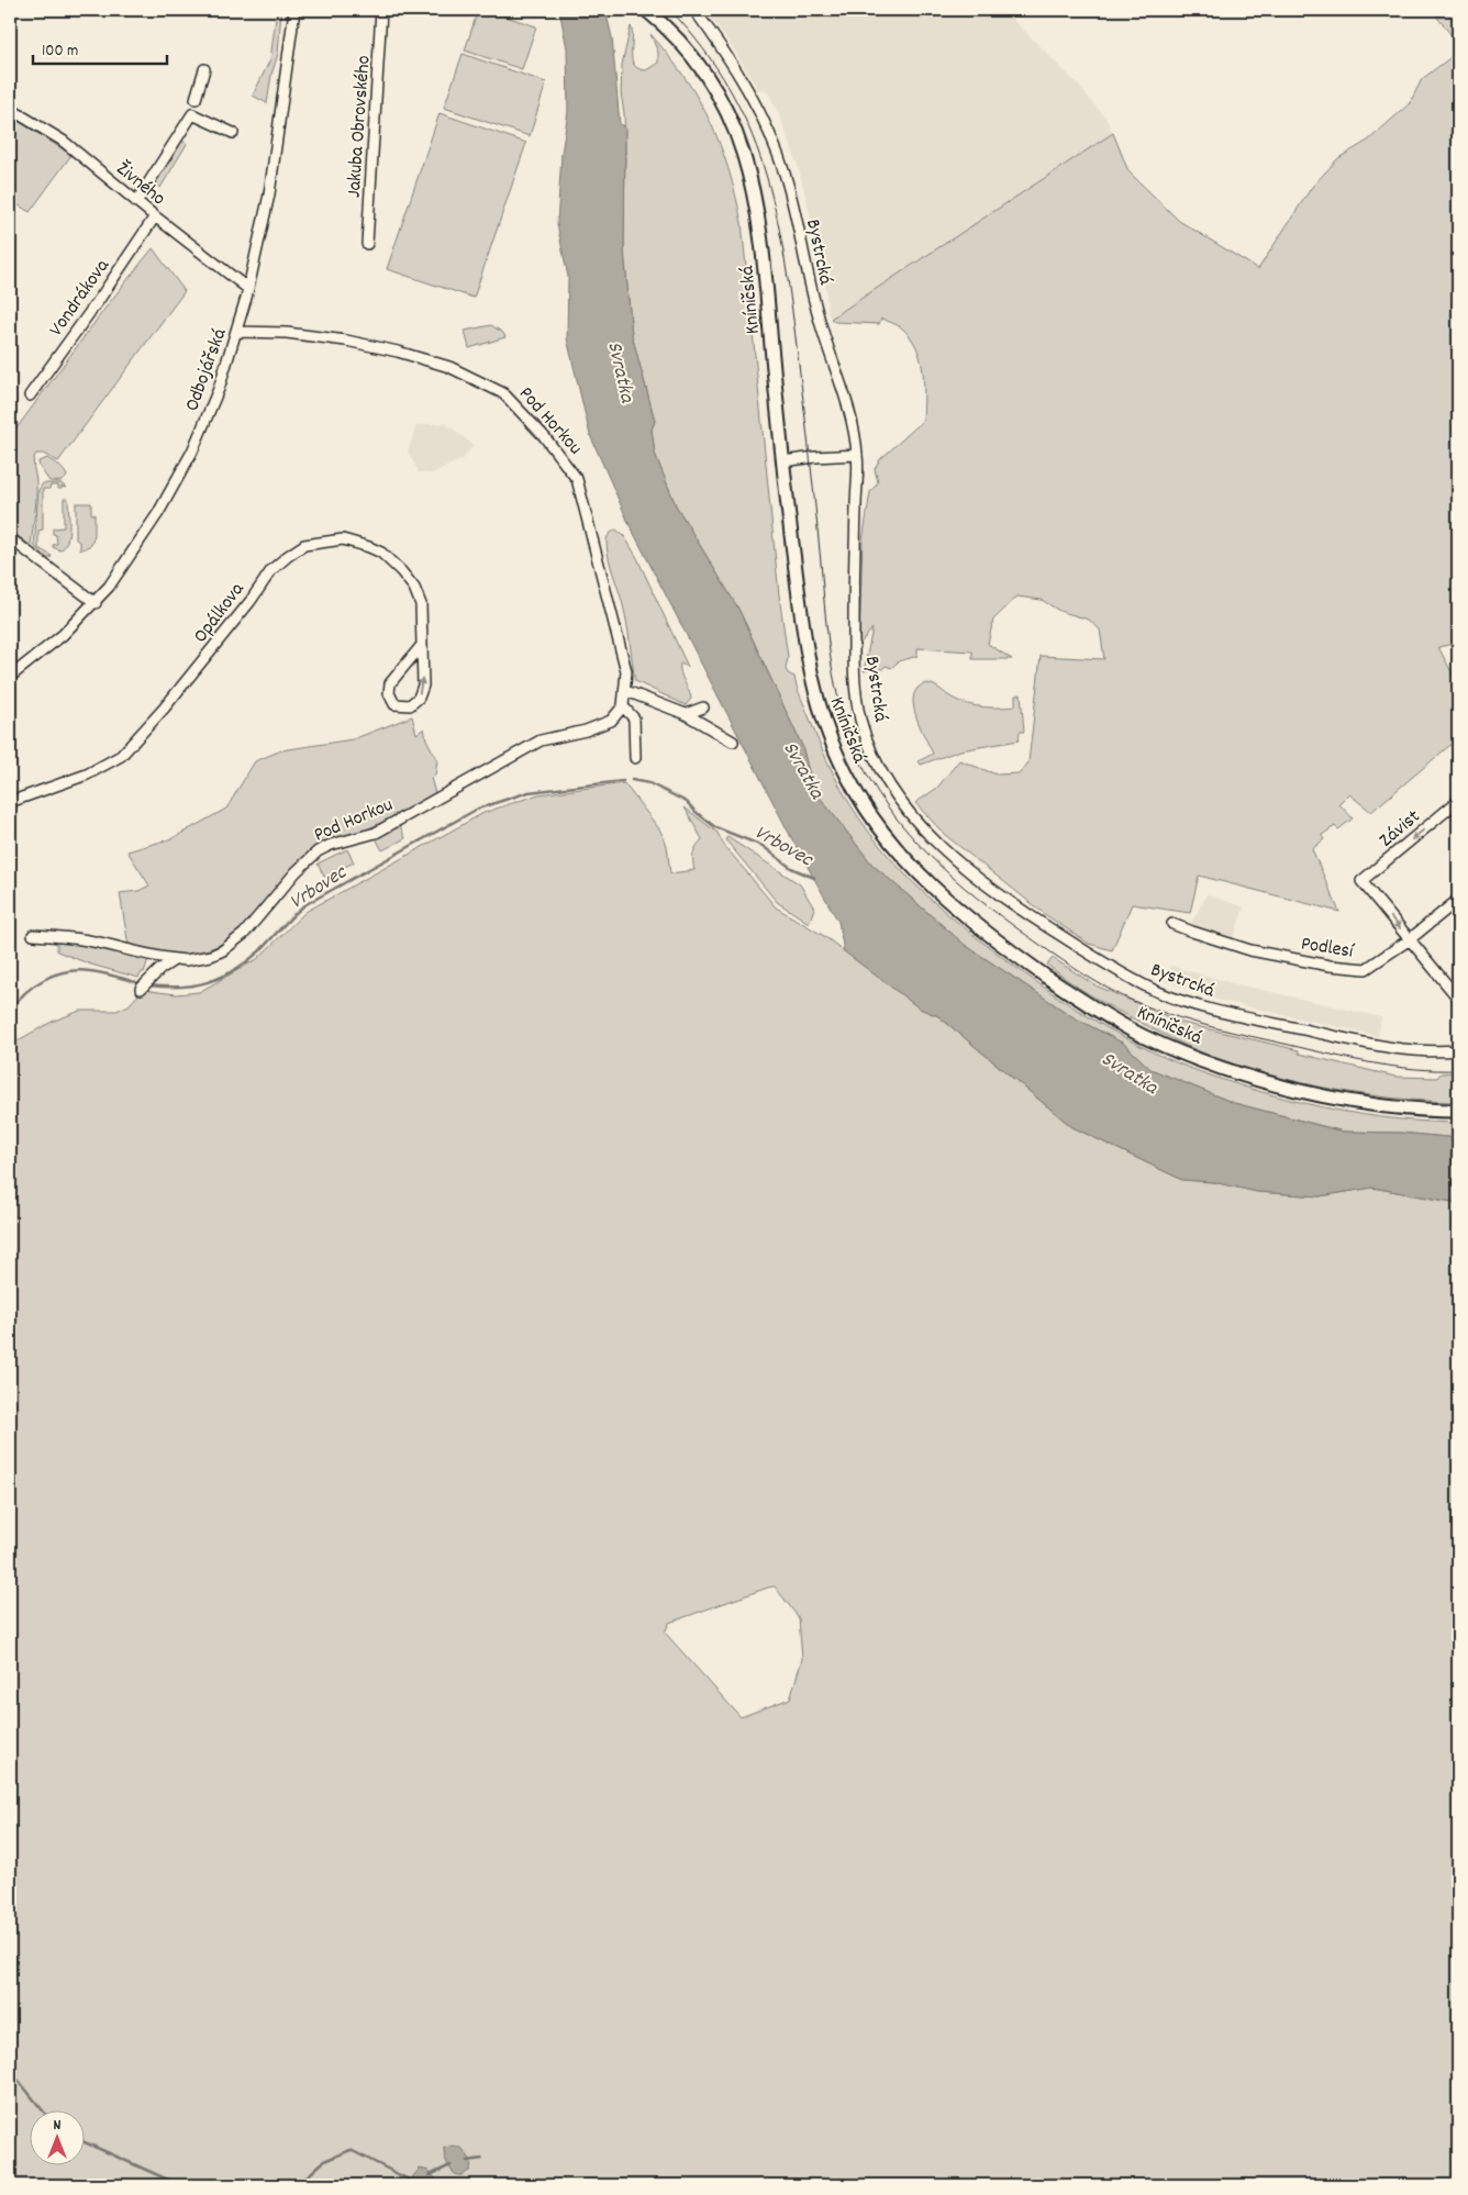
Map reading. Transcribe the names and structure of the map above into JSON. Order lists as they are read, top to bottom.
{
  "streets": {
    "main road": ["Kníničská"],
    "street": [
      "Jakuba Obrovského",
      "Živného",
      "Bystrcká",
      "Vondrákova",
      "Odbojářská",
      "Pod Horkou",
      "Opálkova",
      "Závist",
      "Podlesí"
    ]
  },
  "crossings": [
    ["Živného", "Vondrákova"],
    ["Živného", "Odbojářská"],
    ["Odbojářská", "Pod Horkou"],
    ["Závist", "Podlesí"]
  ],
  "water": ["Svratka", "Vrbovec"],
  "scale_bar": "100 m",
  "north": "top"
}
